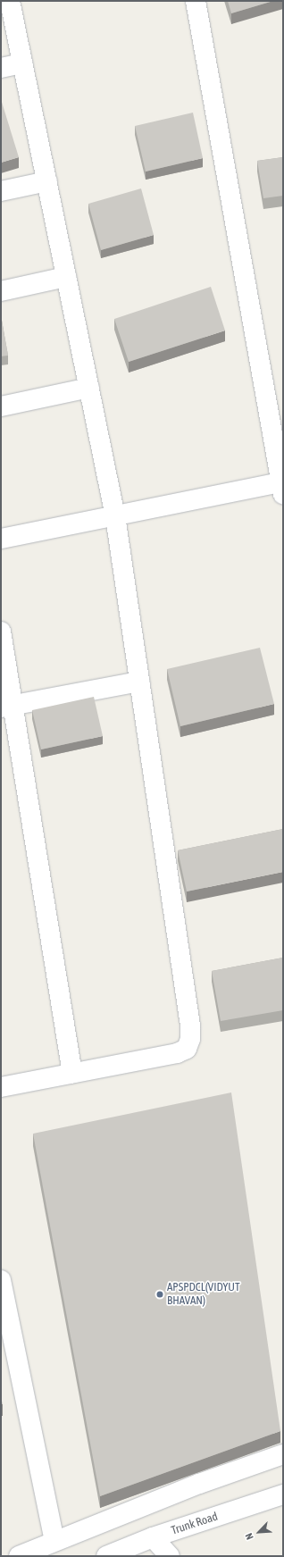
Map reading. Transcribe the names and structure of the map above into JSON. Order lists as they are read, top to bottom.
{
  "streets": {
    "street": ["Trunk Road"]
  },
  "places": ["APSPDCL(VIDYUT BHAVAN)"],
  "north": "bottom left"
}
